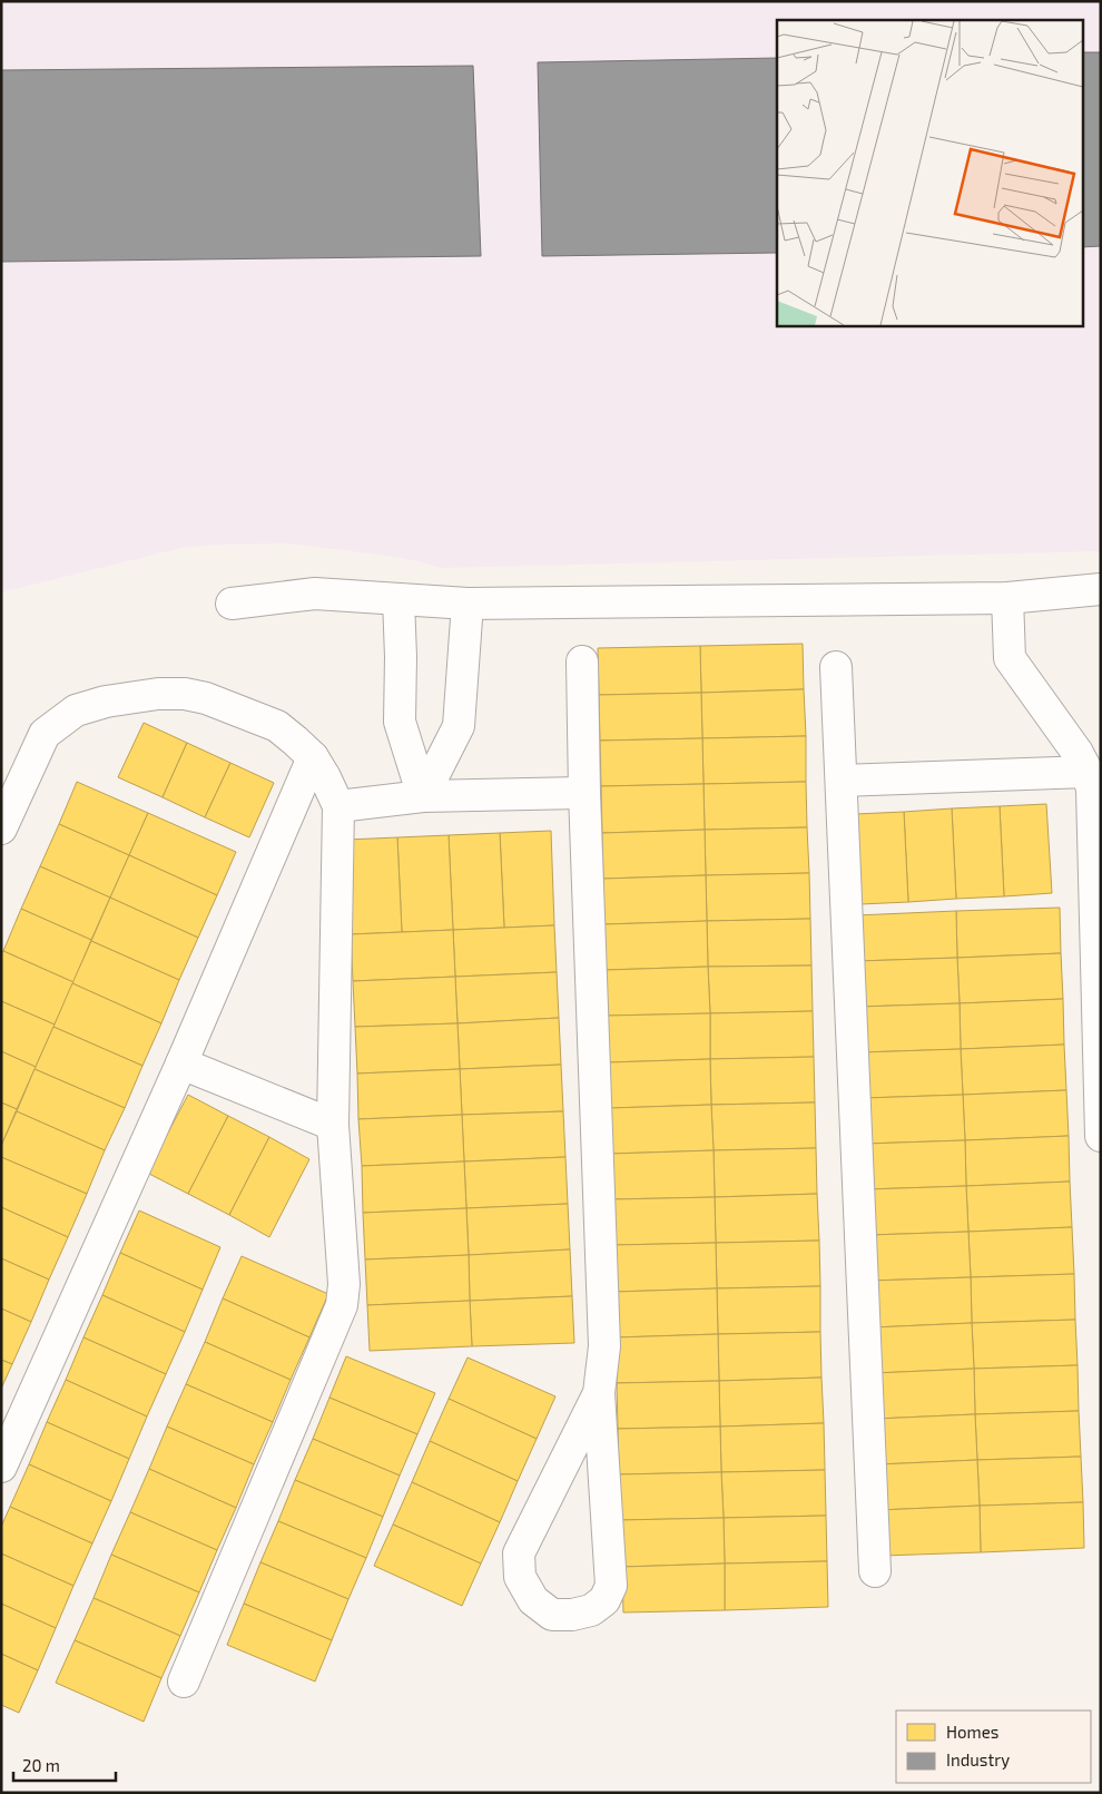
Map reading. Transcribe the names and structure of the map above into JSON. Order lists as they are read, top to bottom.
{
  "legend": ["Homes", "Industry"],
  "scale_bar": "20 m"
}
